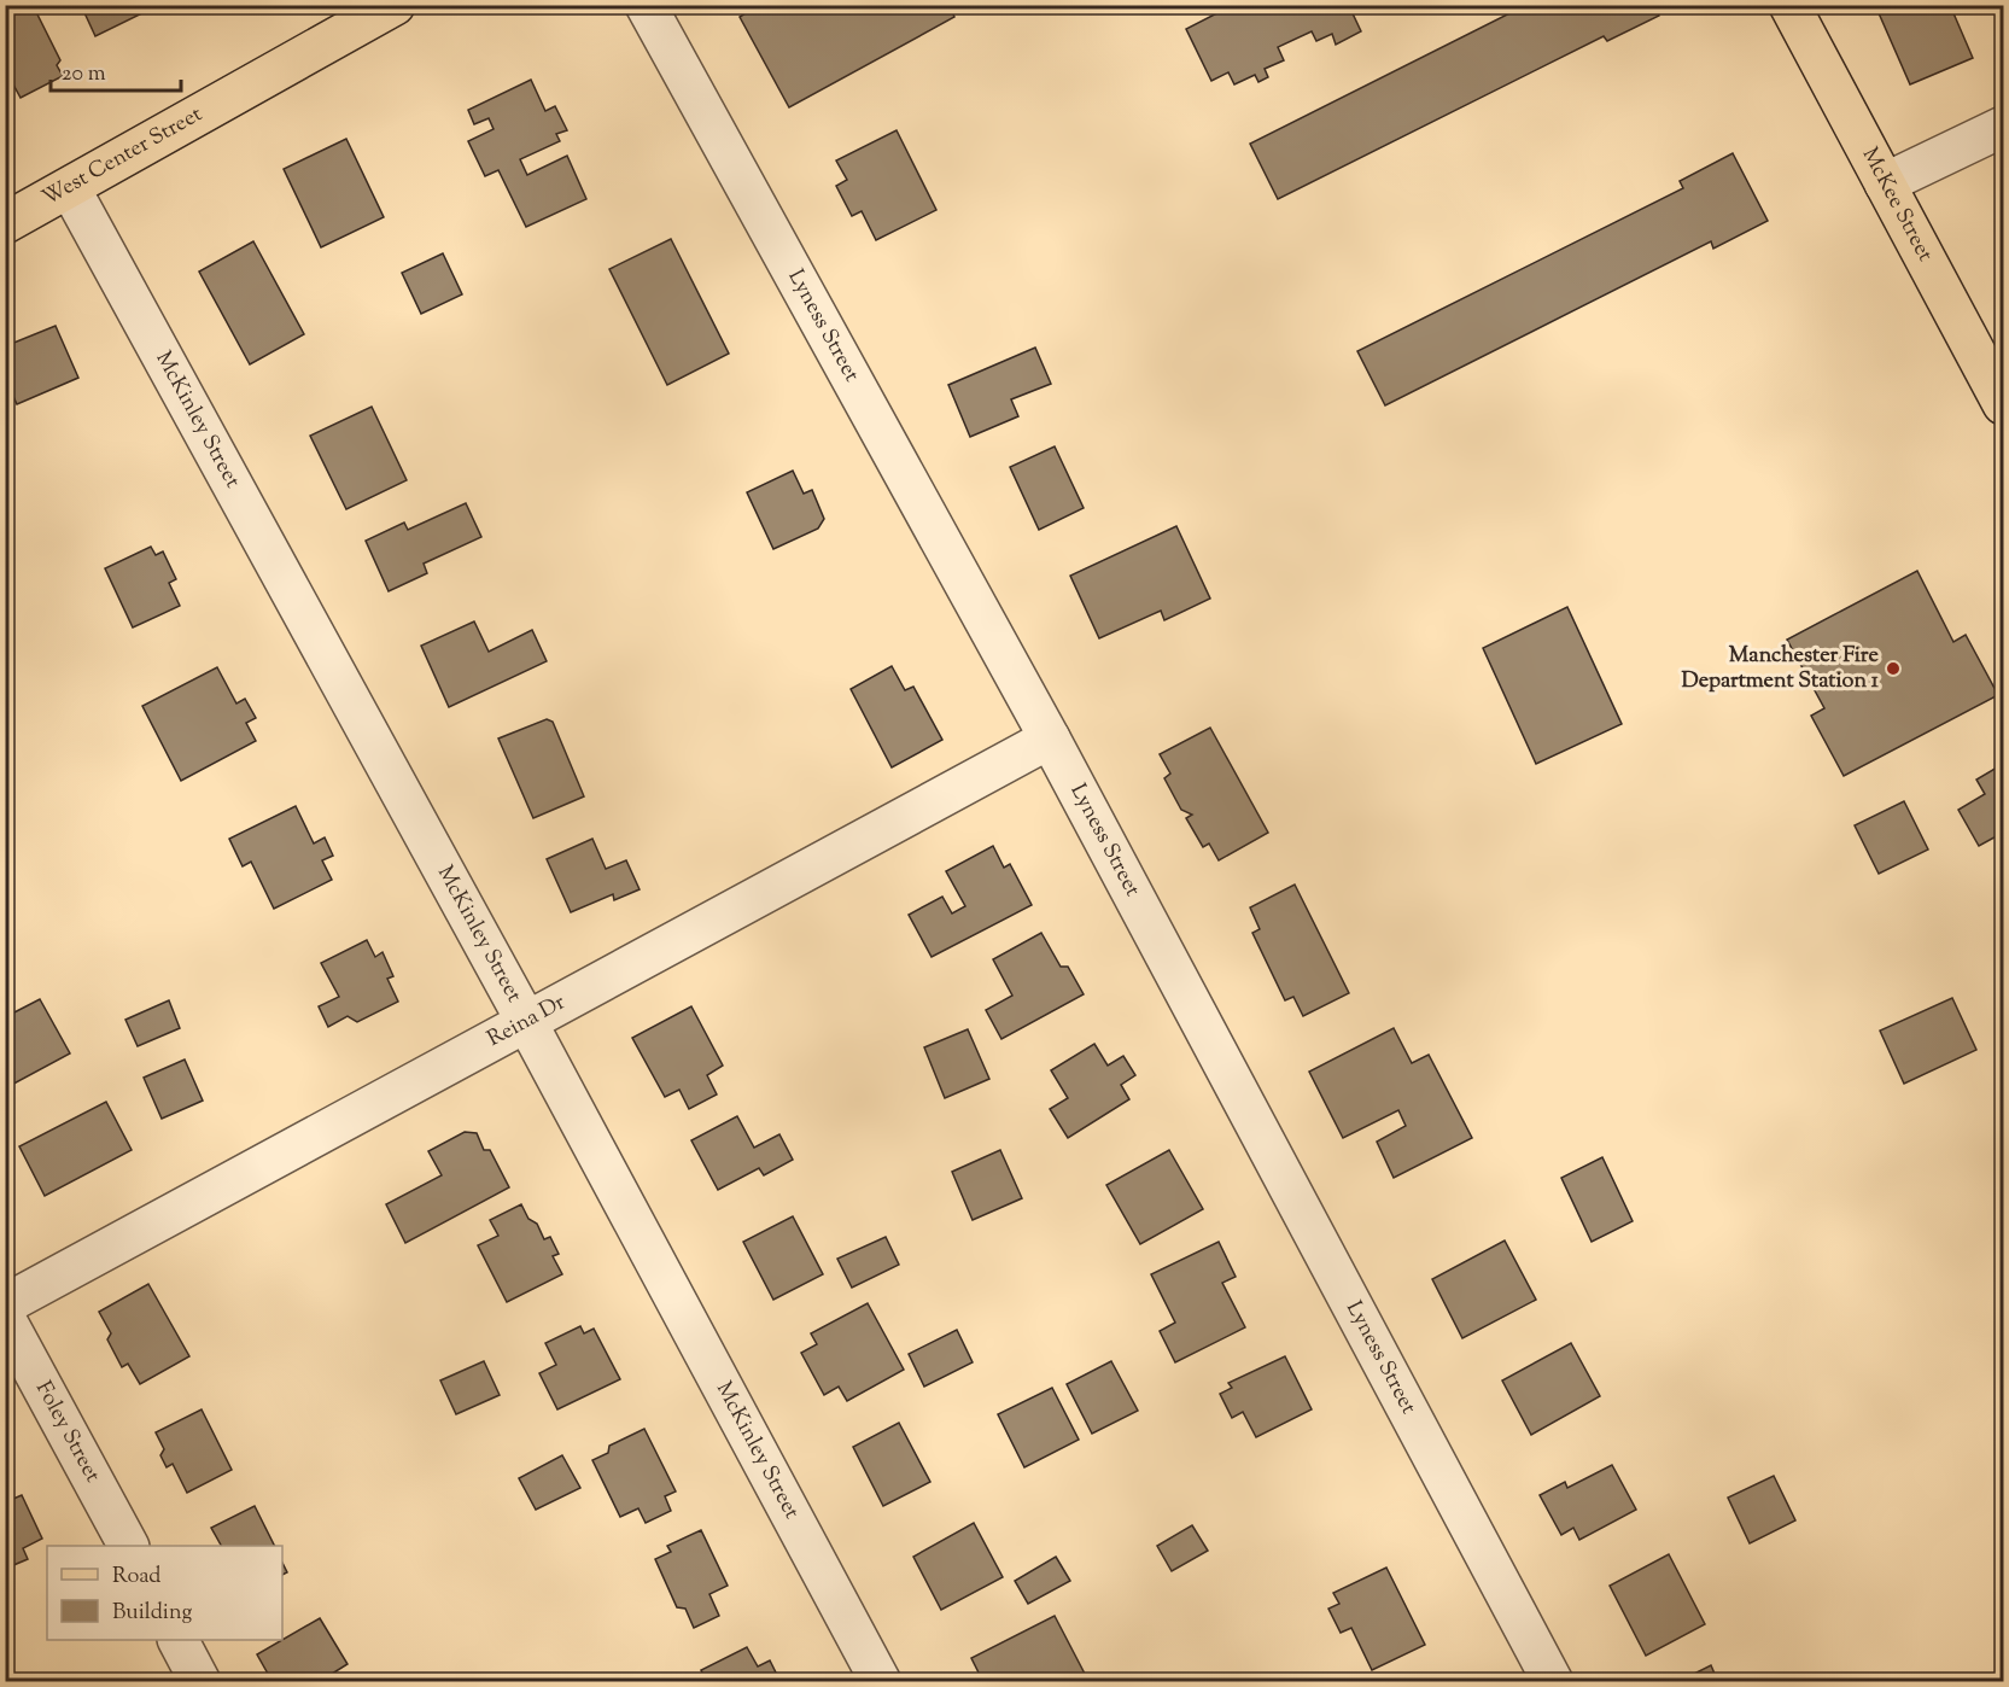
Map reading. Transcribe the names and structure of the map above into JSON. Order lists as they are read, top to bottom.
{
  "streets": {
    "main road": ["West Center Street", "McKee Street"],
    "street": [
      "Lyness Street",
      "McKinley Street",
      "Reina Dr",
      "Foley Street"
    ]
  },
  "crossings": [
    ["West Center Street", "McKinley Street"],
    ["Lyness Street", "Reina Dr"],
    ["McKinley Street", "Reina Dr"]
  ],
  "places": ["Manchester Fire Department Station 1"],
  "legend": ["Road", "Building"],
  "scale_bar": "20 m"
}
